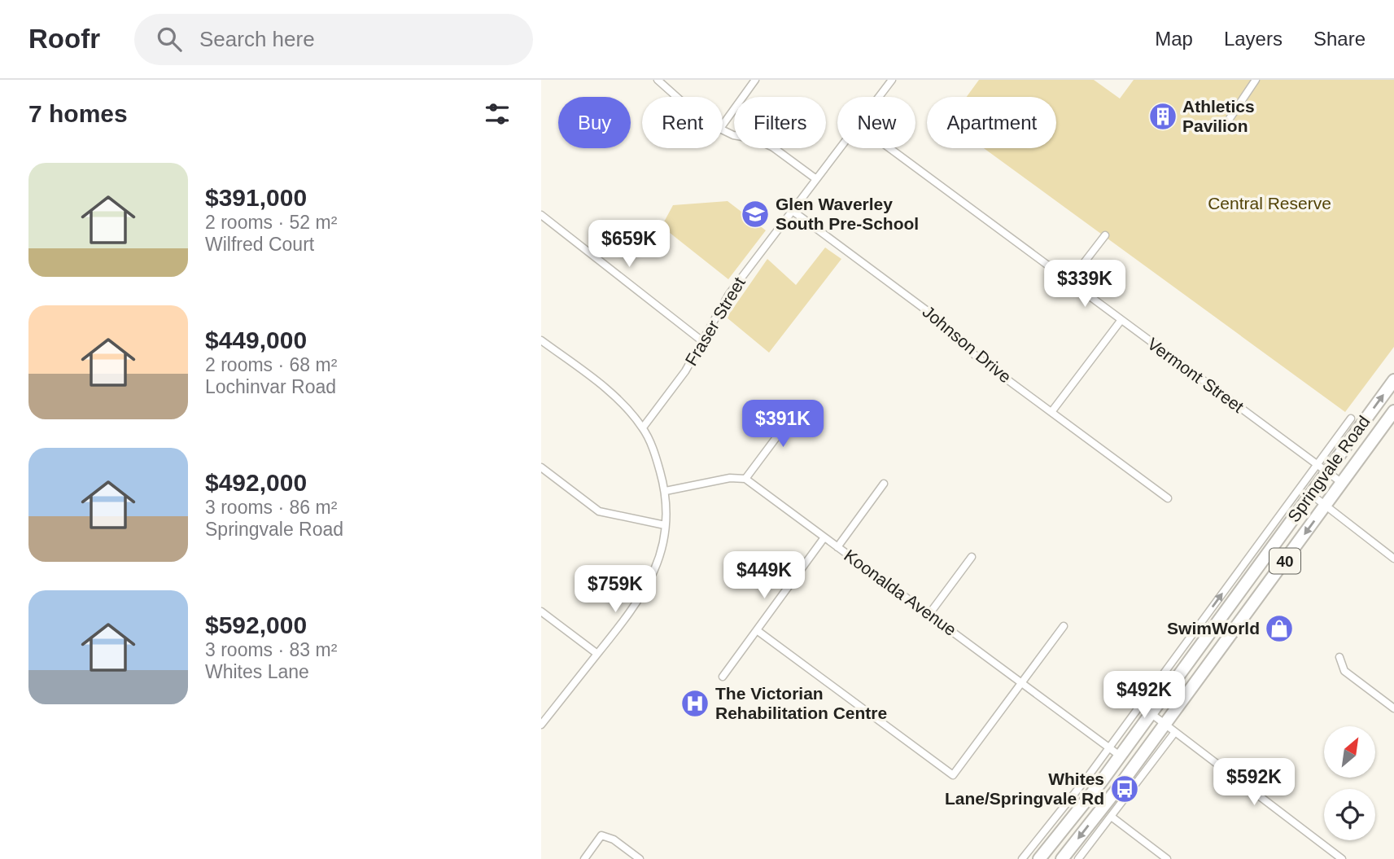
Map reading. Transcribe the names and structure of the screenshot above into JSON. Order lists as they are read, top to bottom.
{
  "streets": {
    "highway": ["Springvale Road", "40"],
    "street": [
      "Fraser Street",
      "Johnson Drive",
      "Vermont Street",
      "Koonalda Avenue"
    ]
  },
  "crossings": [
    ["Fraser Street", "Johnson Drive"],
    ["Vermont Street", "Springvale Road"],
    ["Springvale Road", "Koonalda Avenue"]
  ],
  "parks": ["Central Reserve"],
  "places": {
    "building": ["Athletics Pavilion"],
    "school or university": ["Glen Waverley South Pre-School"],
    "shop": ["SwimWorld"],
    "hospital": ["The Victorian Rehabilitation Centre"],
    "bus stop": ["Whites Lane/Springvale Rd"]
  },
  "north": "top right",
  "page": {
    "header": "Roofr",
    "search": "Search here",
    "nav": ["Map", "Layers", "Share"],
    "heading": "7 homes",
    "chip": [
      "Buy",
      "Rent",
      "Filters",
      "New",
      "Apartment"
    ],
    "list": [
      {
        "name": "$391,000",
        "note": "2 rooms · 52 m² · Wilfred Court"
      },
      {
        "name": "$449,000",
        "note": "2 rooms · 68 m² · Lochinvar Road"
      },
      {
        "name": "$492,000",
        "note": "3 rooms · 86 m² · Springvale Road"
      },
      {
        "name": "$592,000",
        "note": "3 rooms · 83 m² · Whites Lane"
      }
    ],
    "price": [
      "$659K",
      "$339K",
      "$391K",
      "$449K",
      "$759K",
      "$492K",
      "$592K"
    ]
  }
}
